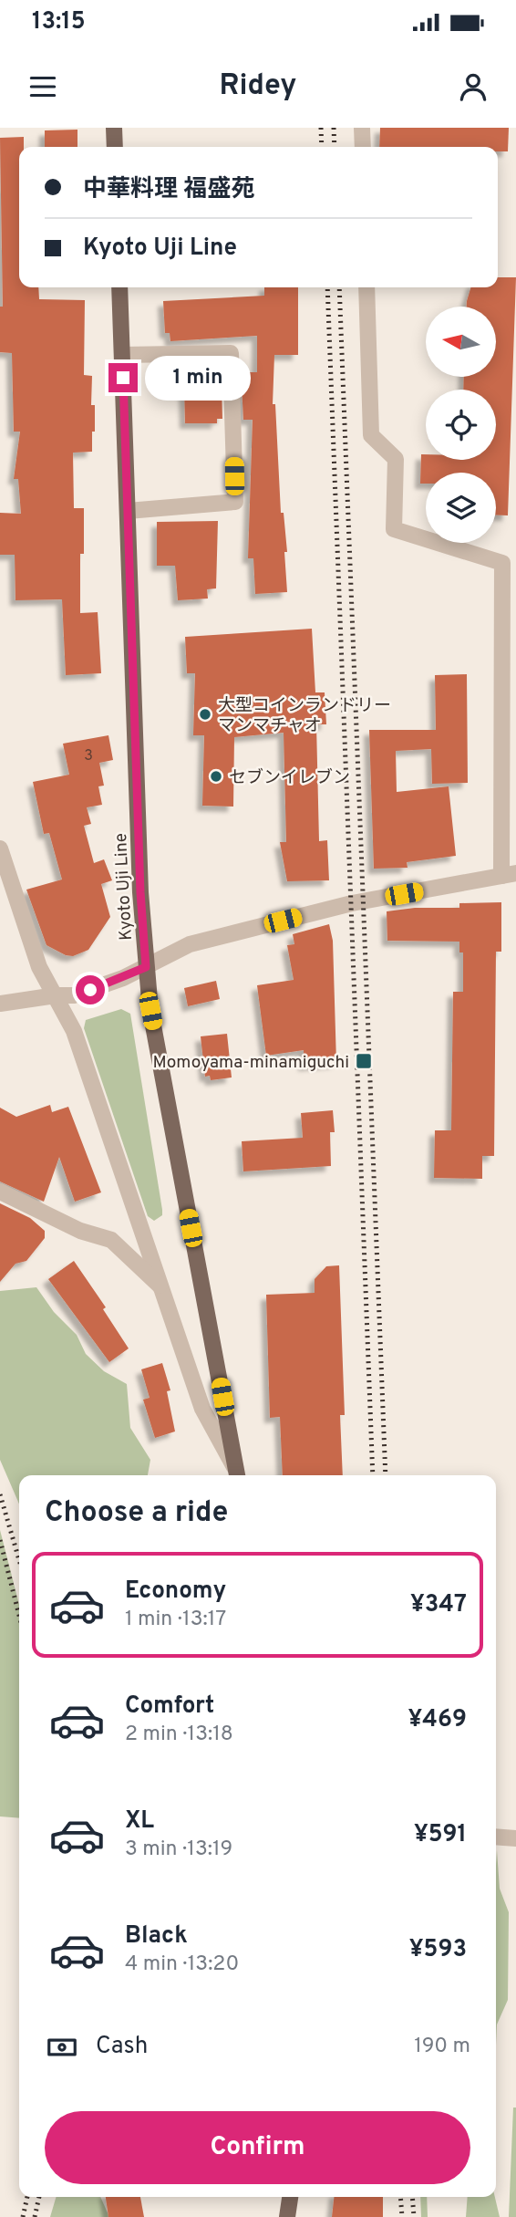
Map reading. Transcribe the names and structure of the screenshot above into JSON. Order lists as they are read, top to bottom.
{
  "streets": {
    "main road": ["Kyoto Uji Line"]
  },
  "places": {
    "other": ["大型コインランドリー マンマチャオ", "セブンイレブン"],
    "transit": ["Momoyama-minamiguchi"]
  },
  "house_numbers": ["3"],
  "north": "left",
  "page": {
    "status": "13:15",
    "header": "Ridey",
    "banner": ["中華料理 福盛苑", "Kyoto Uji Line"],
    "bubble": "1 min",
    "heading": "Choose a ride",
    "list": [
      {
        "name": "Economy",
        "note": "1 min · 13:17",
        "value": "¥347"
      },
      {
        "name": "Comfort",
        "note": "2 min · 13:18",
        "value": "¥469"
      },
      {
        "name": "XL",
        "note": "3 min · 13:19",
        "value": "¥591"
      },
      {
        "name": "Black",
        "note": "4 min · 13:20",
        "value": "¥593"
      }
    ],
    "pay": ["Cash", "190 m"],
    "buttons": "Confirm"
  }
}
